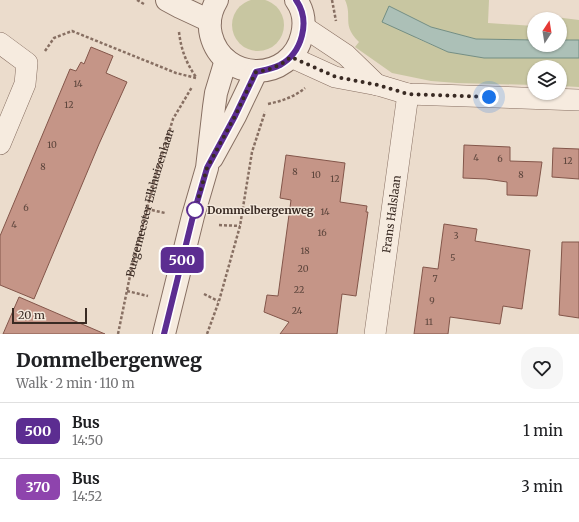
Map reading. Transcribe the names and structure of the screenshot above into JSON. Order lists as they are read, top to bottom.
{
  "streets": {
    "street": ["Frans Halslaan"],
    "path": ["Burgemeester Elkhuizenlaan"]
  },
  "places": ["Dommelbergenweg"],
  "lines": ["bus line 500"],
  "house_numbers": [
    "14",
    "12",
    "10",
    "4",
    "6",
    "12",
    "8",
    "8",
    "10",
    "8",
    "12",
    "6",
    "14",
    "4",
    "16",
    "3",
    "18",
    "5",
    "20",
    "7",
    "22",
    "9",
    "24",
    "11"
  ],
  "scale_bar": "20 m",
  "north": "top",
  "page": {
    "on_map": "500",
    "scale": "20 m",
    "heading": ["Dommelbergenweg", "Walk · 2 min · 110 m"],
    "list": [
      {
        "mark": "500",
        "name": "Bus",
        "note": "14:50",
        "value": "1 min"
      },
      {
        "mark": "370",
        "name": "Bus",
        "note": "14:52",
        "value": "3 min"
      }
    ]
  }
}
